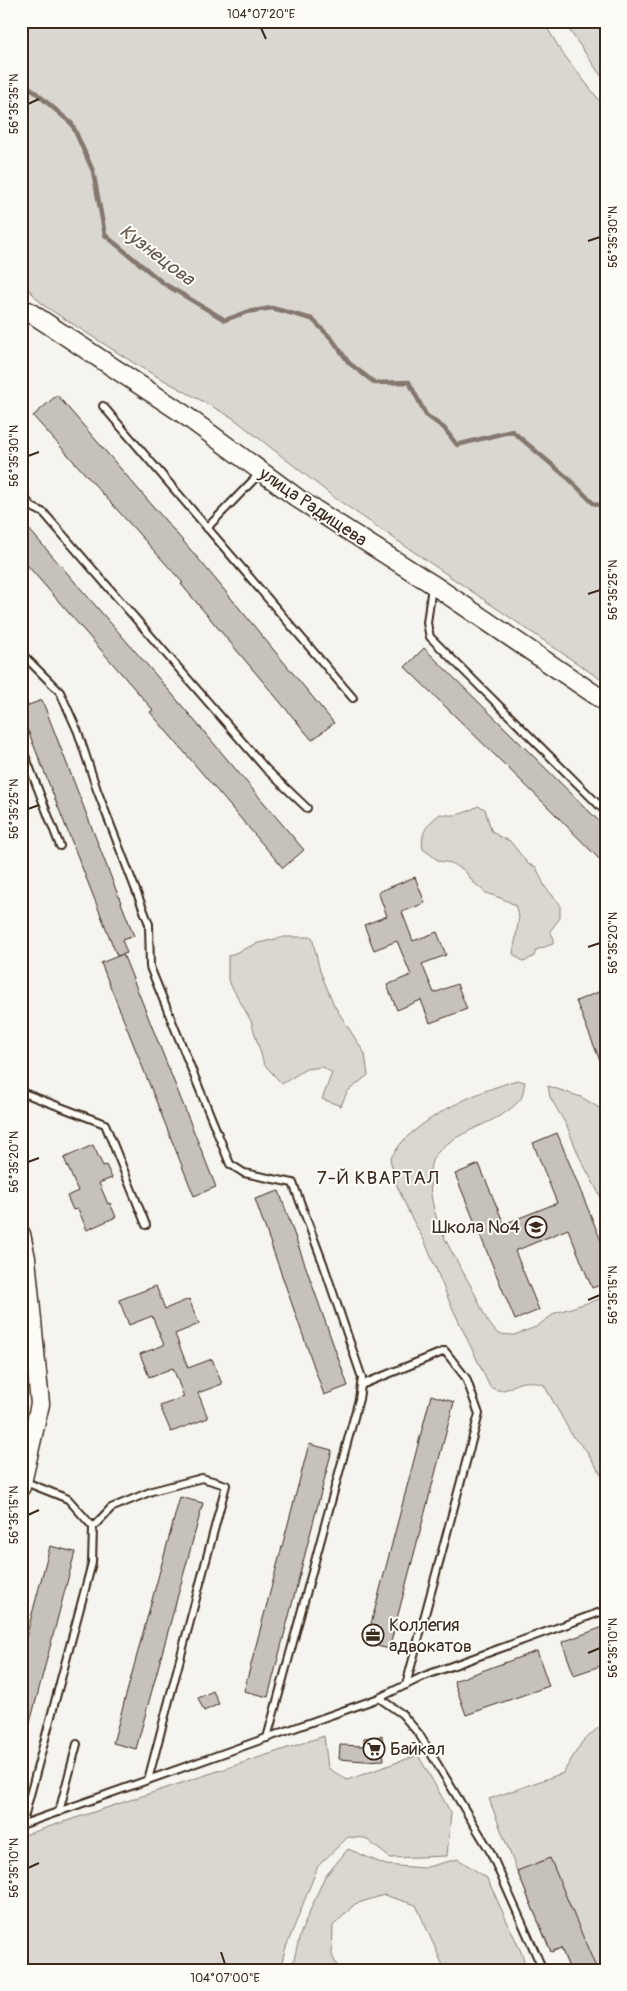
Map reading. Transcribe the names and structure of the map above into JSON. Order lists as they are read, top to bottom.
{
  "streets": {
    "street": ["улица Радищева"]
  },
  "districts": ["7-Й КВАРТАЛ"],
  "water": ["Кузнецова"],
  "places": {
    "school or university": ["Школа №4"],
    "office": ["Коллегия адвокатов"],
    "supermarket": ["Байкал"]
  },
  "coordinates": [
    "104°07'20\"E",
    "56°35'35\"N",
    "56°35'30\"N",
    "56°35'25\"N",
    "56°35'20\"N",
    "56°35'15\"N",
    "56°35'10\"N",
    "104°07'00\"E"
  ]
}
